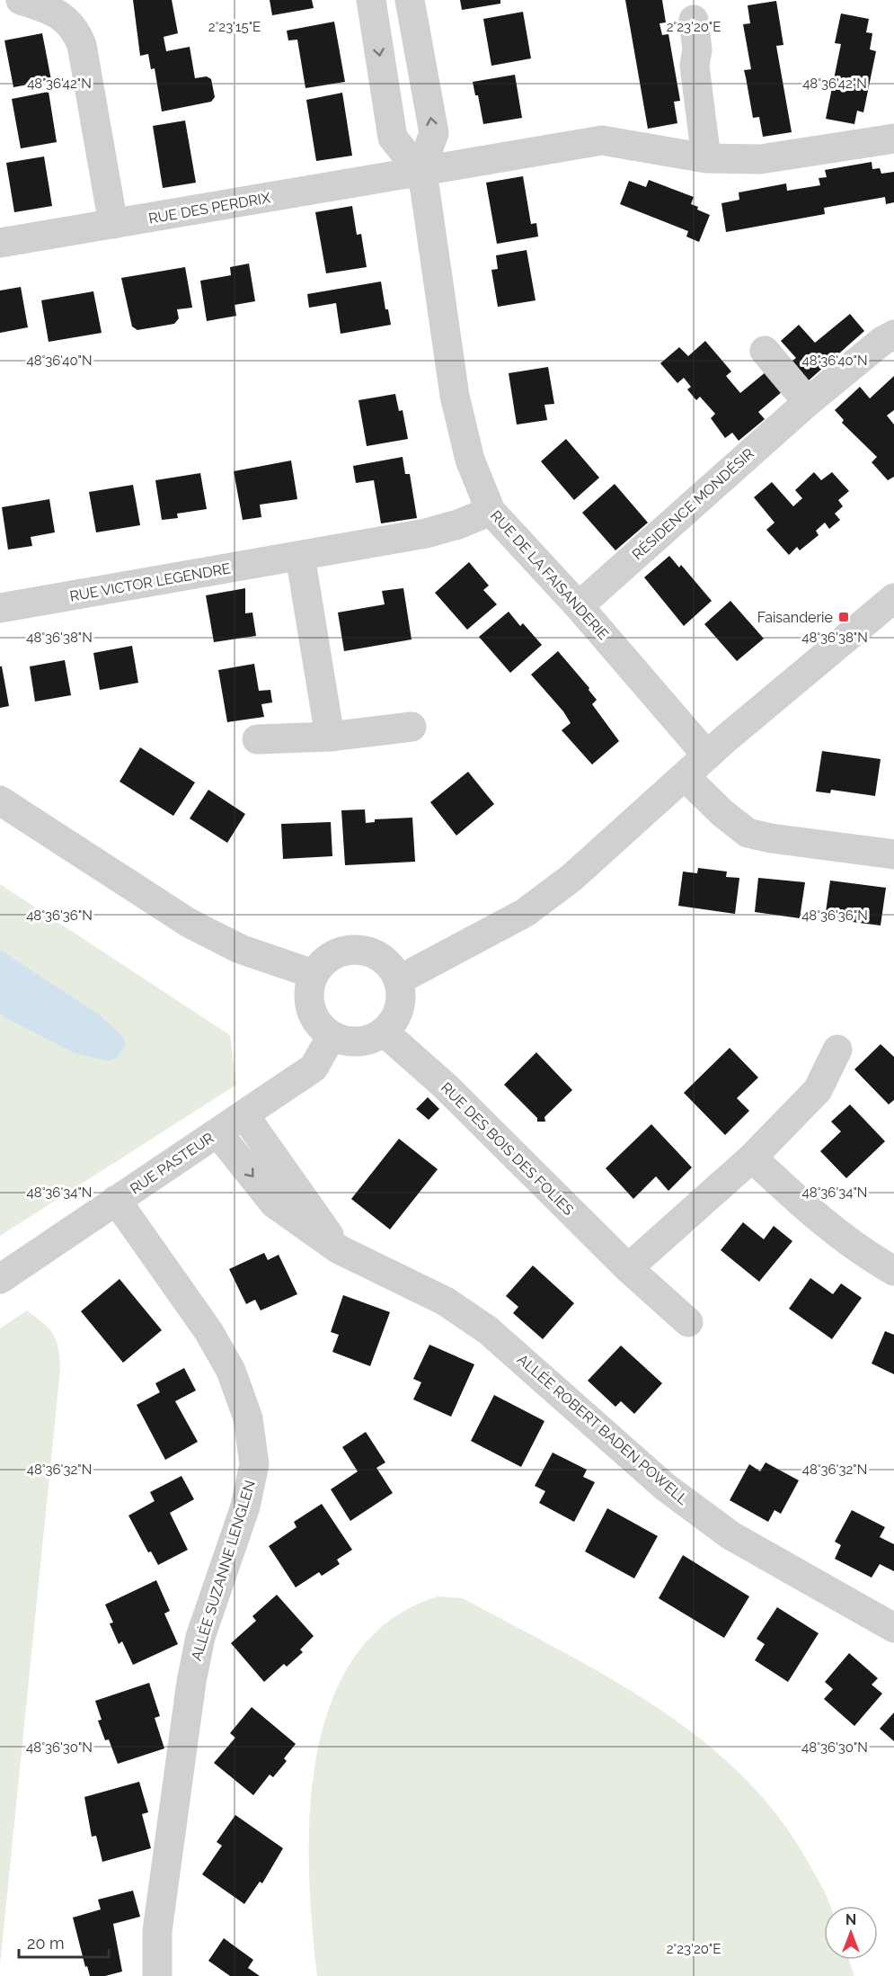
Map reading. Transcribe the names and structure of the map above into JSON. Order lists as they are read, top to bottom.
{
  "streets": {
    "street": [
      "RUE DES PERDRIX",
      "RÉSIDENCE MONDÉSIR",
      "RUE DE LA FAISANDERIE",
      "RUE VICTOR LEGENDRE",
      "RUE DES BOIS DES FOLIES",
      "RUE PASTEUR",
      "ALLÉE ROBERT BADEN POWELL",
      "ALLÉE SUZANNE LENGLEN"
    ]
  },
  "crossings": [
    ["RUE DES PERDRIX", "RUE DE LA FAISANDERIE"],
    ["RÉSIDENCE MONDÉSIR", "RUE DE LA FAISANDERIE"],
    ["RUE DE LA FAISANDERIE", "RUE VICTOR LEGENDRE"],
    ["RUE DES BOIS DES FOLIES", "RUE PASTEUR"],
    ["RUE PASTEUR", "ALLÉE ROBERT BADEN POWELL"],
    ["RUE PASTEUR", "ALLÉE SUZANNE LENGLEN"]
  ],
  "places": {
    "transit": ["Faisanderie"]
  },
  "scale_bar": "20 m",
  "north": "top",
  "coordinates": [
    "2°23'15\"E",
    "2°23'20\"E",
    "48°36'42\"N",
    "48°36'40\"N",
    "48°36'38\"N",
    "48°36'36\"N",
    "48°36'34\"N",
    "48°36'32\"N",
    "48°36'30\"N"
  ]
}
